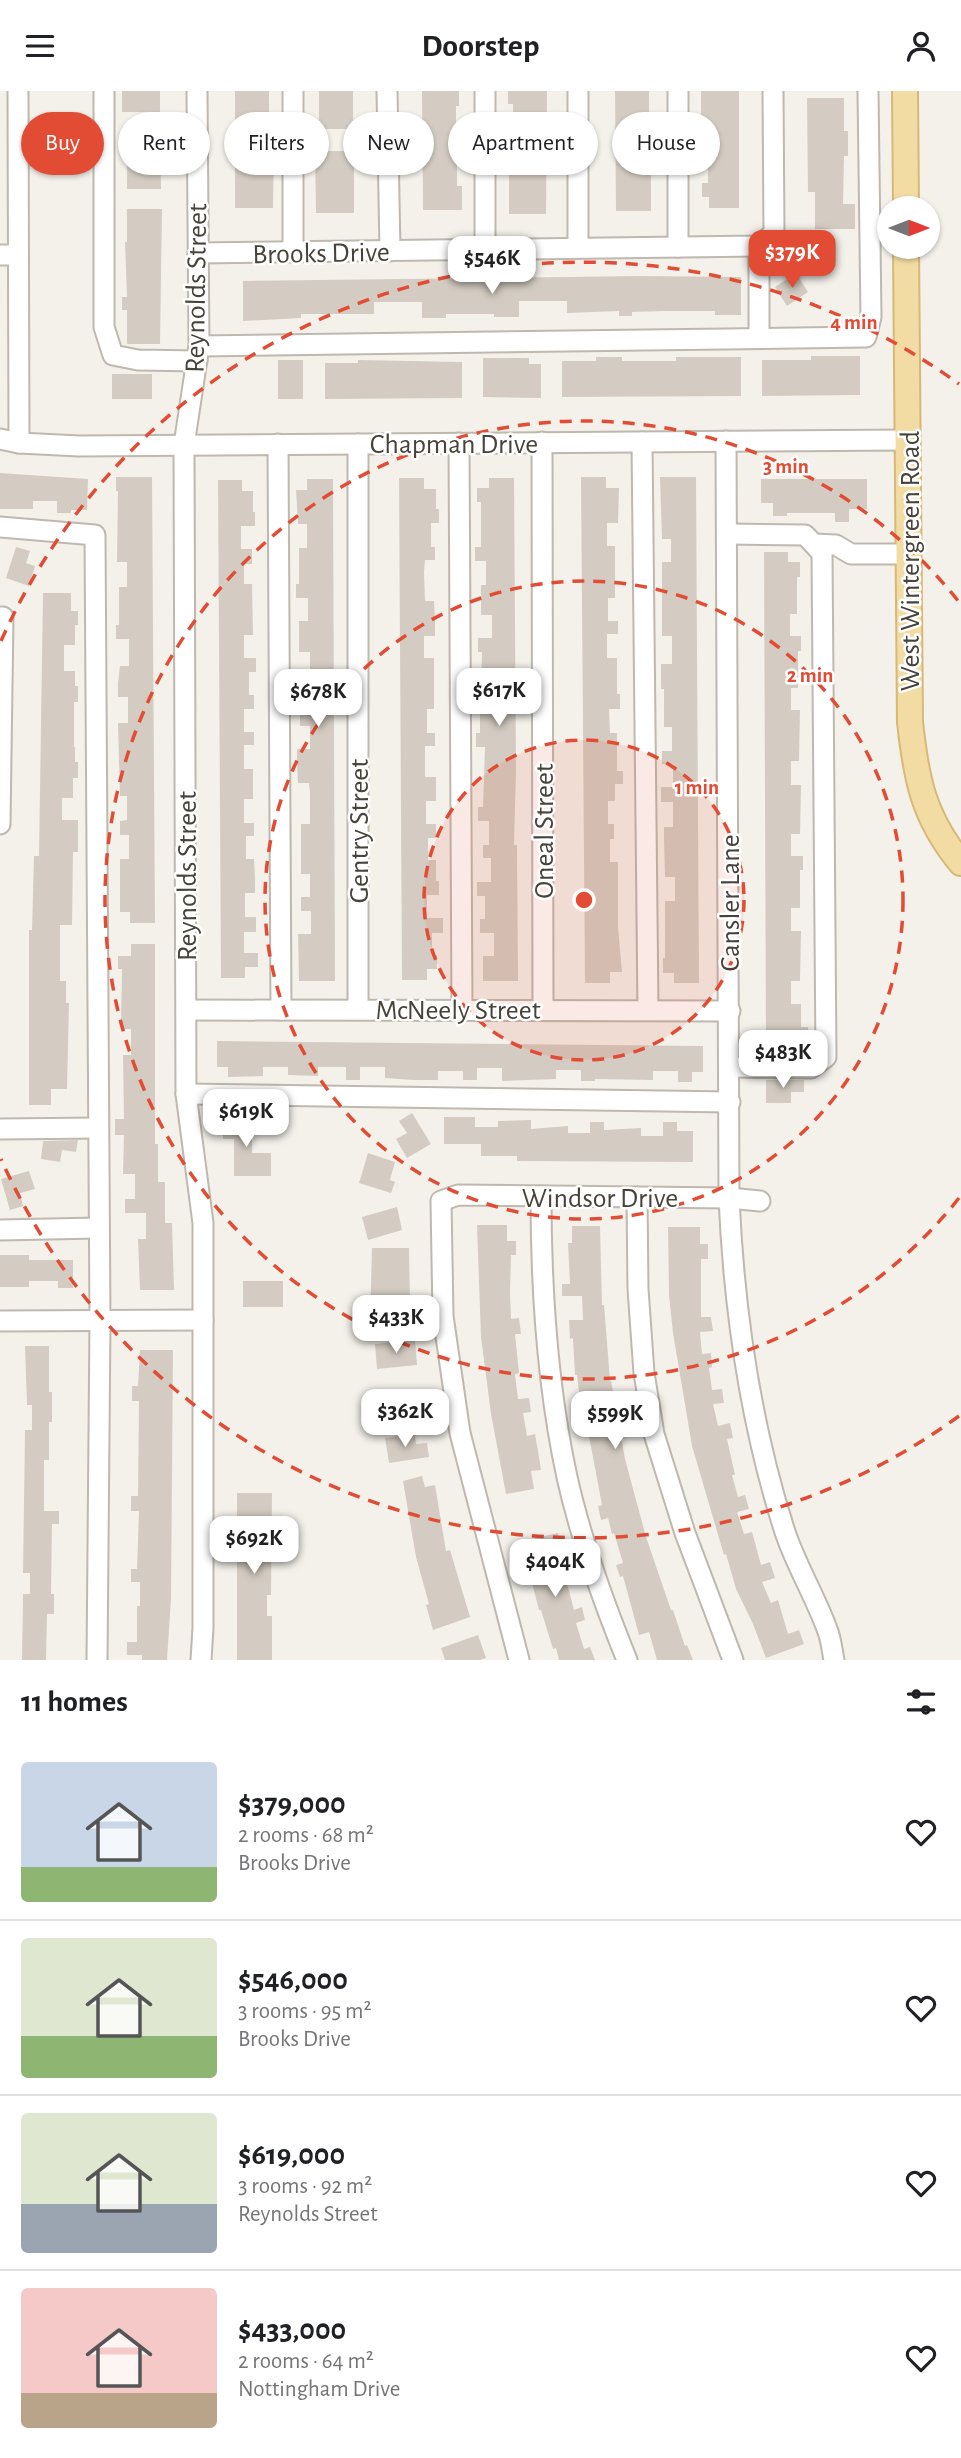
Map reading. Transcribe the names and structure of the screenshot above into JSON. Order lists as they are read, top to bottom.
{
  "streets": {
    "main road": ["West Wintergreen Road"],
    "street": [
      "Brooks Drive",
      "Reynolds Street",
      "Chapman Drive",
      "Gentry Street",
      "Oneal Street",
      "Cansler Lane",
      "McNeely Street",
      "Windsor Drive"
    ]
  },
  "crossings": [
    ["Brooks Drive", "Reynolds Street"],
    ["Reynolds Street", "Chapman Drive"],
    ["Reynolds Street", "McNeely Street"],
    ["Chapman Drive", "West Wintergreen Road"],
    ["Chapman Drive", "Gentry Street"],
    ["Chapman Drive", "Oneal Street"],
    ["Chapman Drive", "Cansler Lane"],
    ["Gentry Street", "McNeely Street"],
    ["Oneal Street", "McNeely Street"],
    ["Cansler Lane", "McNeely Street"],
    ["Cansler Lane", "Windsor Drive"]
  ],
  "north": "right",
  "page": {
    "header": "Doorstep",
    "chip": [
      "Buy",
      "Rent",
      "Filters",
      "New",
      "Apartment",
      "House"
    ],
    "price": [
      "$379K",
      "$546K",
      "$617K",
      "$678K",
      "$483K",
      "$619K",
      "$433K",
      "$362K",
      "$599K",
      "$692K",
      "$404K"
    ],
    "heading": "11 homes",
    "list": [
      {
        "name": "$379,000",
        "note": "2 rooms · 68 m² · Brooks Drive"
      },
      {
        "name": "$546,000",
        "note": "3 rooms · 95 m² · Brooks Drive"
      },
      {
        "name": "$619,000",
        "note": "3 rooms · 92 m² · Reynolds Street"
      },
      {
        "name": "$433,000",
        "note": "2 rooms · 64 m² · Nottingham Drive"
      }
    ]
  },
  "rings": [
    "4 min",
    "3 min",
    "2 min",
    "1 min"
  ]
}
